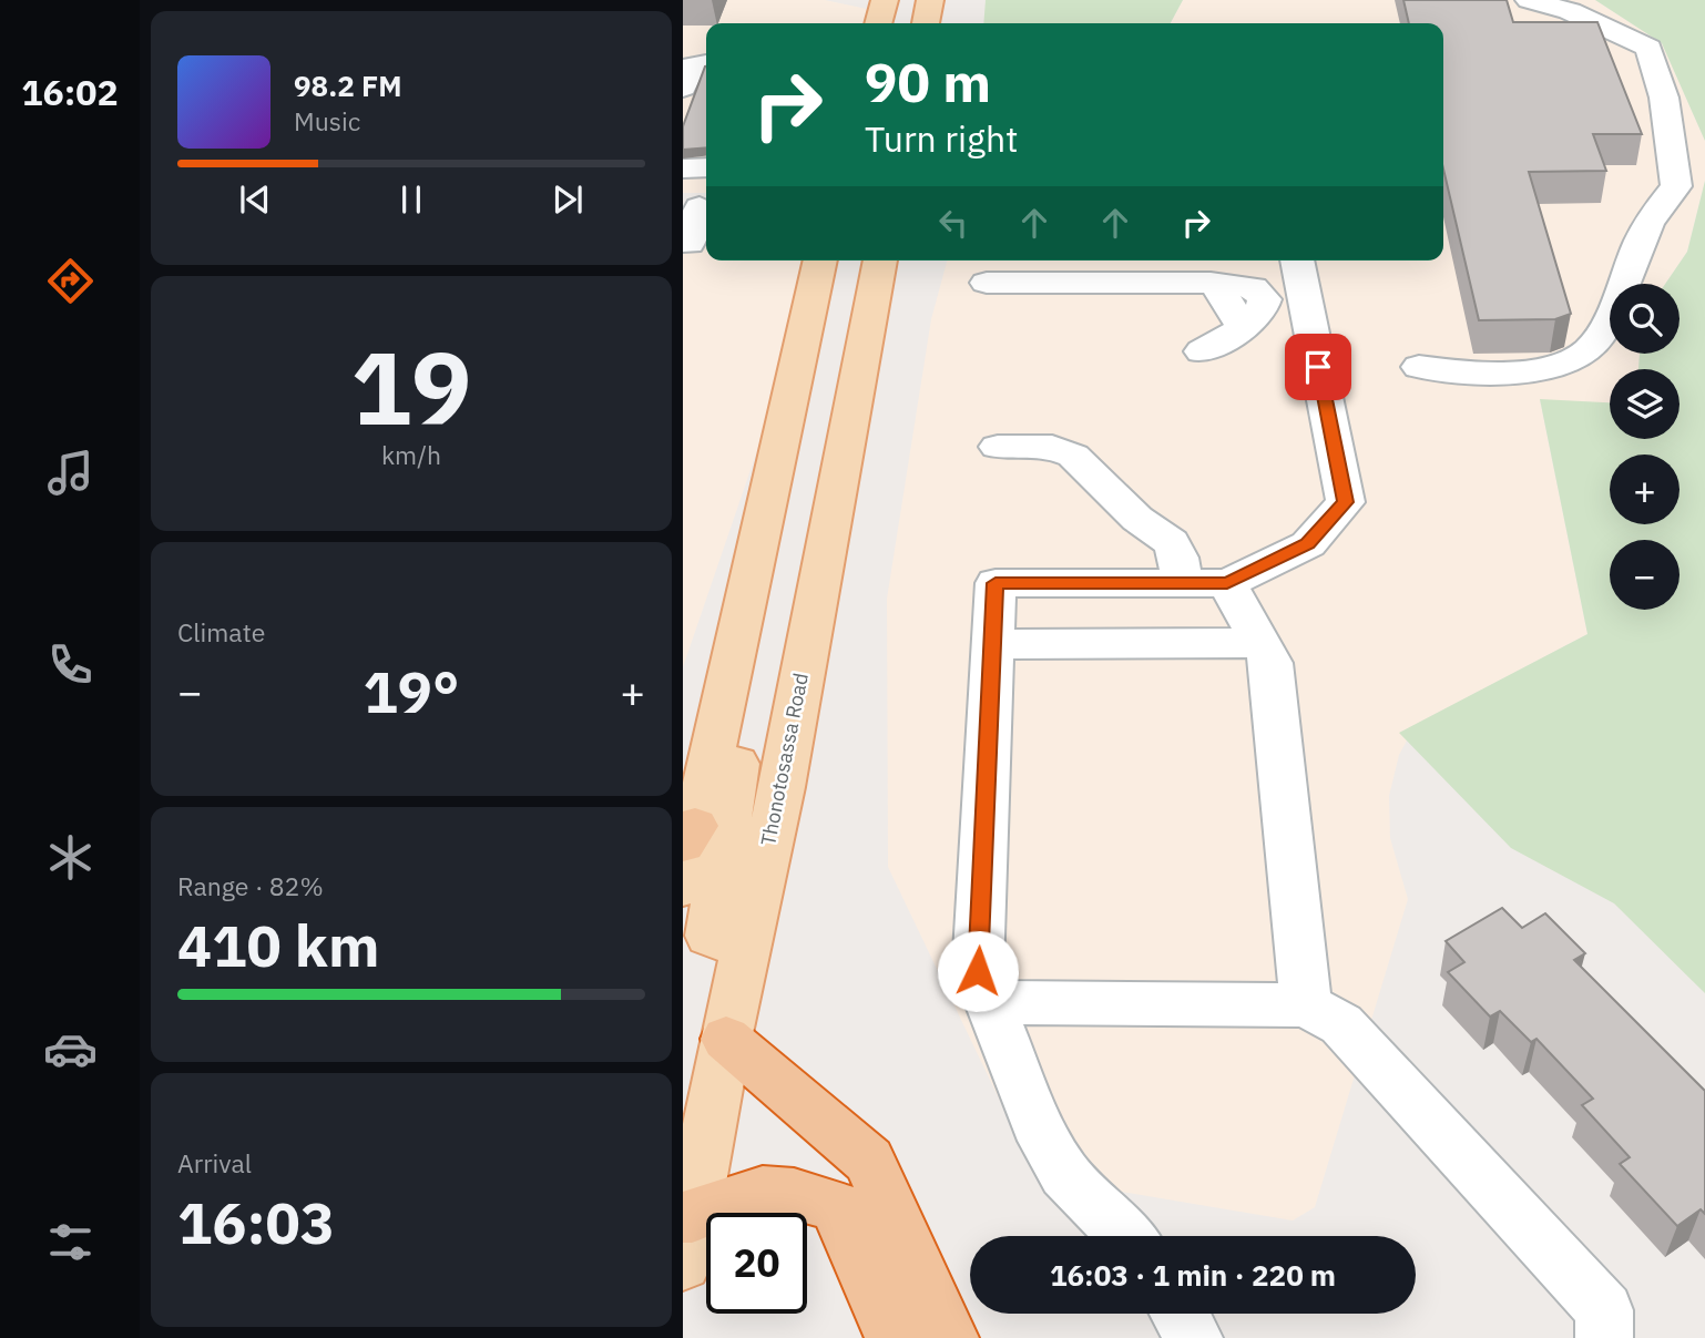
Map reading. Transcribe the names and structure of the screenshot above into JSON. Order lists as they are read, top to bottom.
{
  "streets": {
    "main road": ["Thonotosassa Road"]
  },
  "page": {
    "tabs": "16:02",
    "turn": ["90 m", "Turn right"],
    "song": ["98.2 FM", "Music"],
    "tile": [
      ["19", "km/h"],
      "Climate",
      ["Range · 82%", "410 km"],
      ["Arrival", "16:03"]
    ],
    "map_buttons": ["+", "−"],
    "heat": ["−", "19°", "+"],
    "limit": "20",
    "trip": "16:03 · 1 min · 220 m"
  }
}
